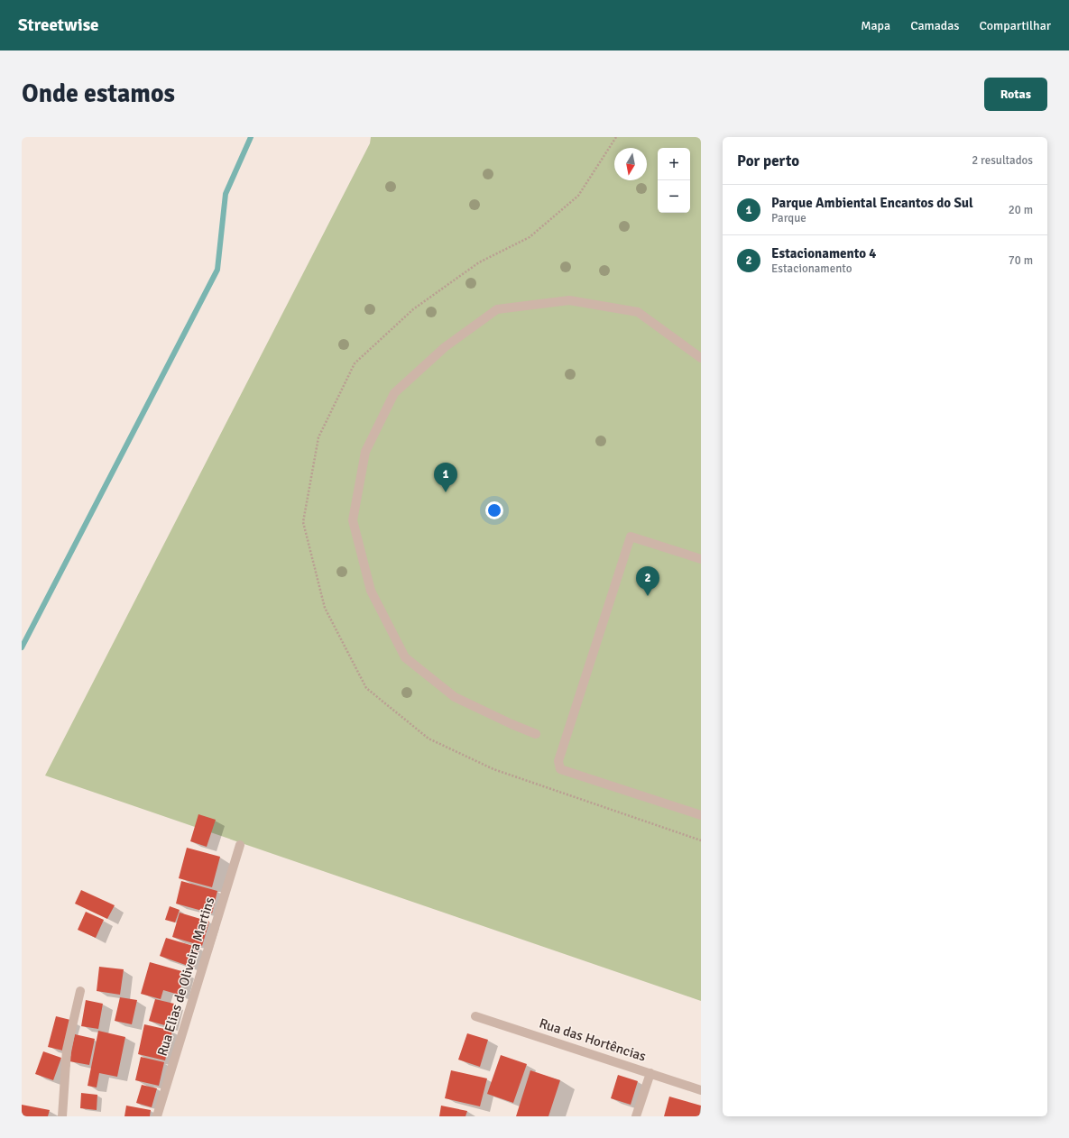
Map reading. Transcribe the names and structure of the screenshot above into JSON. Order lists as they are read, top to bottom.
{
  "streets": {
    "street": ["Rua Elias de Oliveira Martins", "Rua das Hortências"]
  },
  "north": "bottom",
  "page": {
    "header": "Streetwise",
    "nav": ["Mapa", "Camadas", "Compartilhar"],
    "buttons": "Rotas",
    "title": "Onde estamos",
    "heading": ["Por perto", "2 resultados"],
    "map_buttons": ["+", "−"],
    "list": [
      {
        "mark": "1",
        "name": "Parque Ambiental Encantos do Sul",
        "note": "Parque",
        "value": "20 m"
      },
      {
        "mark": "2",
        "name": "Estacionamento 4",
        "note": "Estacionamento",
        "value": "70 m"
      }
    ],
    "pins": ["1", "2"]
  }
}
